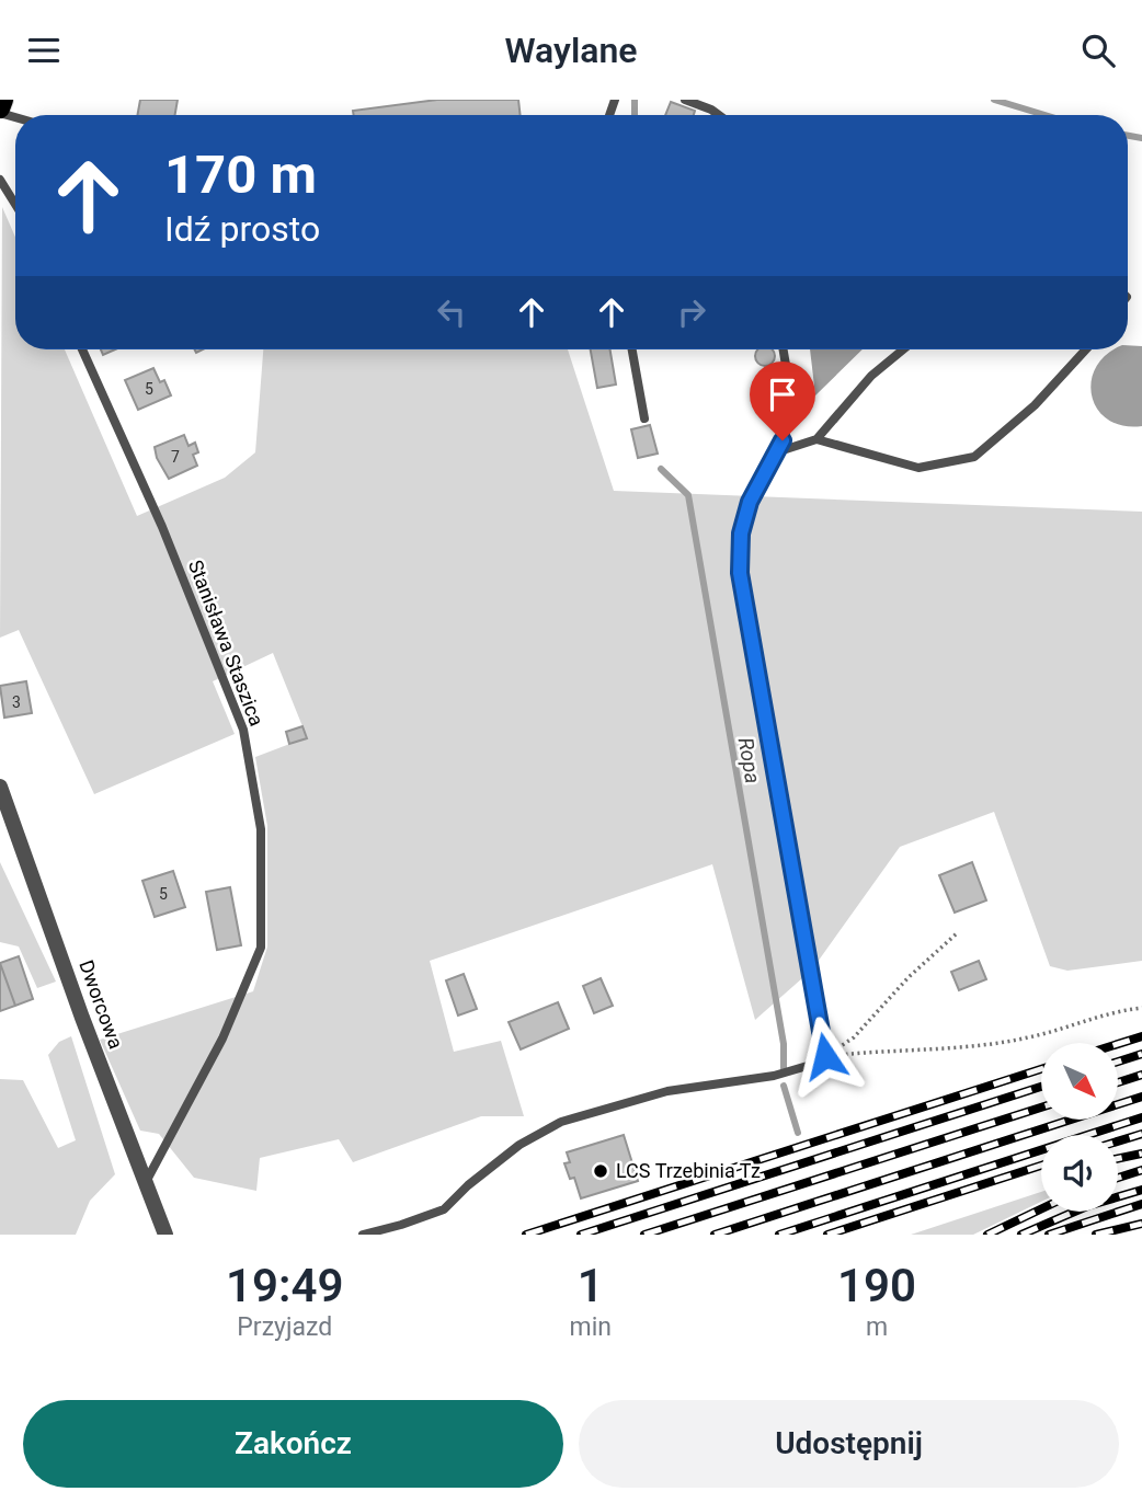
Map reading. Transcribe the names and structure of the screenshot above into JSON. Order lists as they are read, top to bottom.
{
  "streets": {
    "street": ["Dworcowa"],
    "lane": ["Stanisława Staszica"]
  },
  "crossings": [
    ["Stanisława Staszica", "Dworcowa"]
  ],
  "water": ["Ropa"],
  "places": ["LCS Trzebinia Tz"],
  "house_numbers": [
    "5",
    "7",
    "3",
    "5"
  ],
  "north": "bottom right",
  "page": {
    "header": "Waylane",
    "turn": ["170 m", "Idź prosto"],
    "eta": [
      "19:49",
      "Przyjazd",
      "1",
      "min",
      "190",
      "m"
    ],
    "buttons": ["Zakończ", "Udostępnij"]
  }
}
